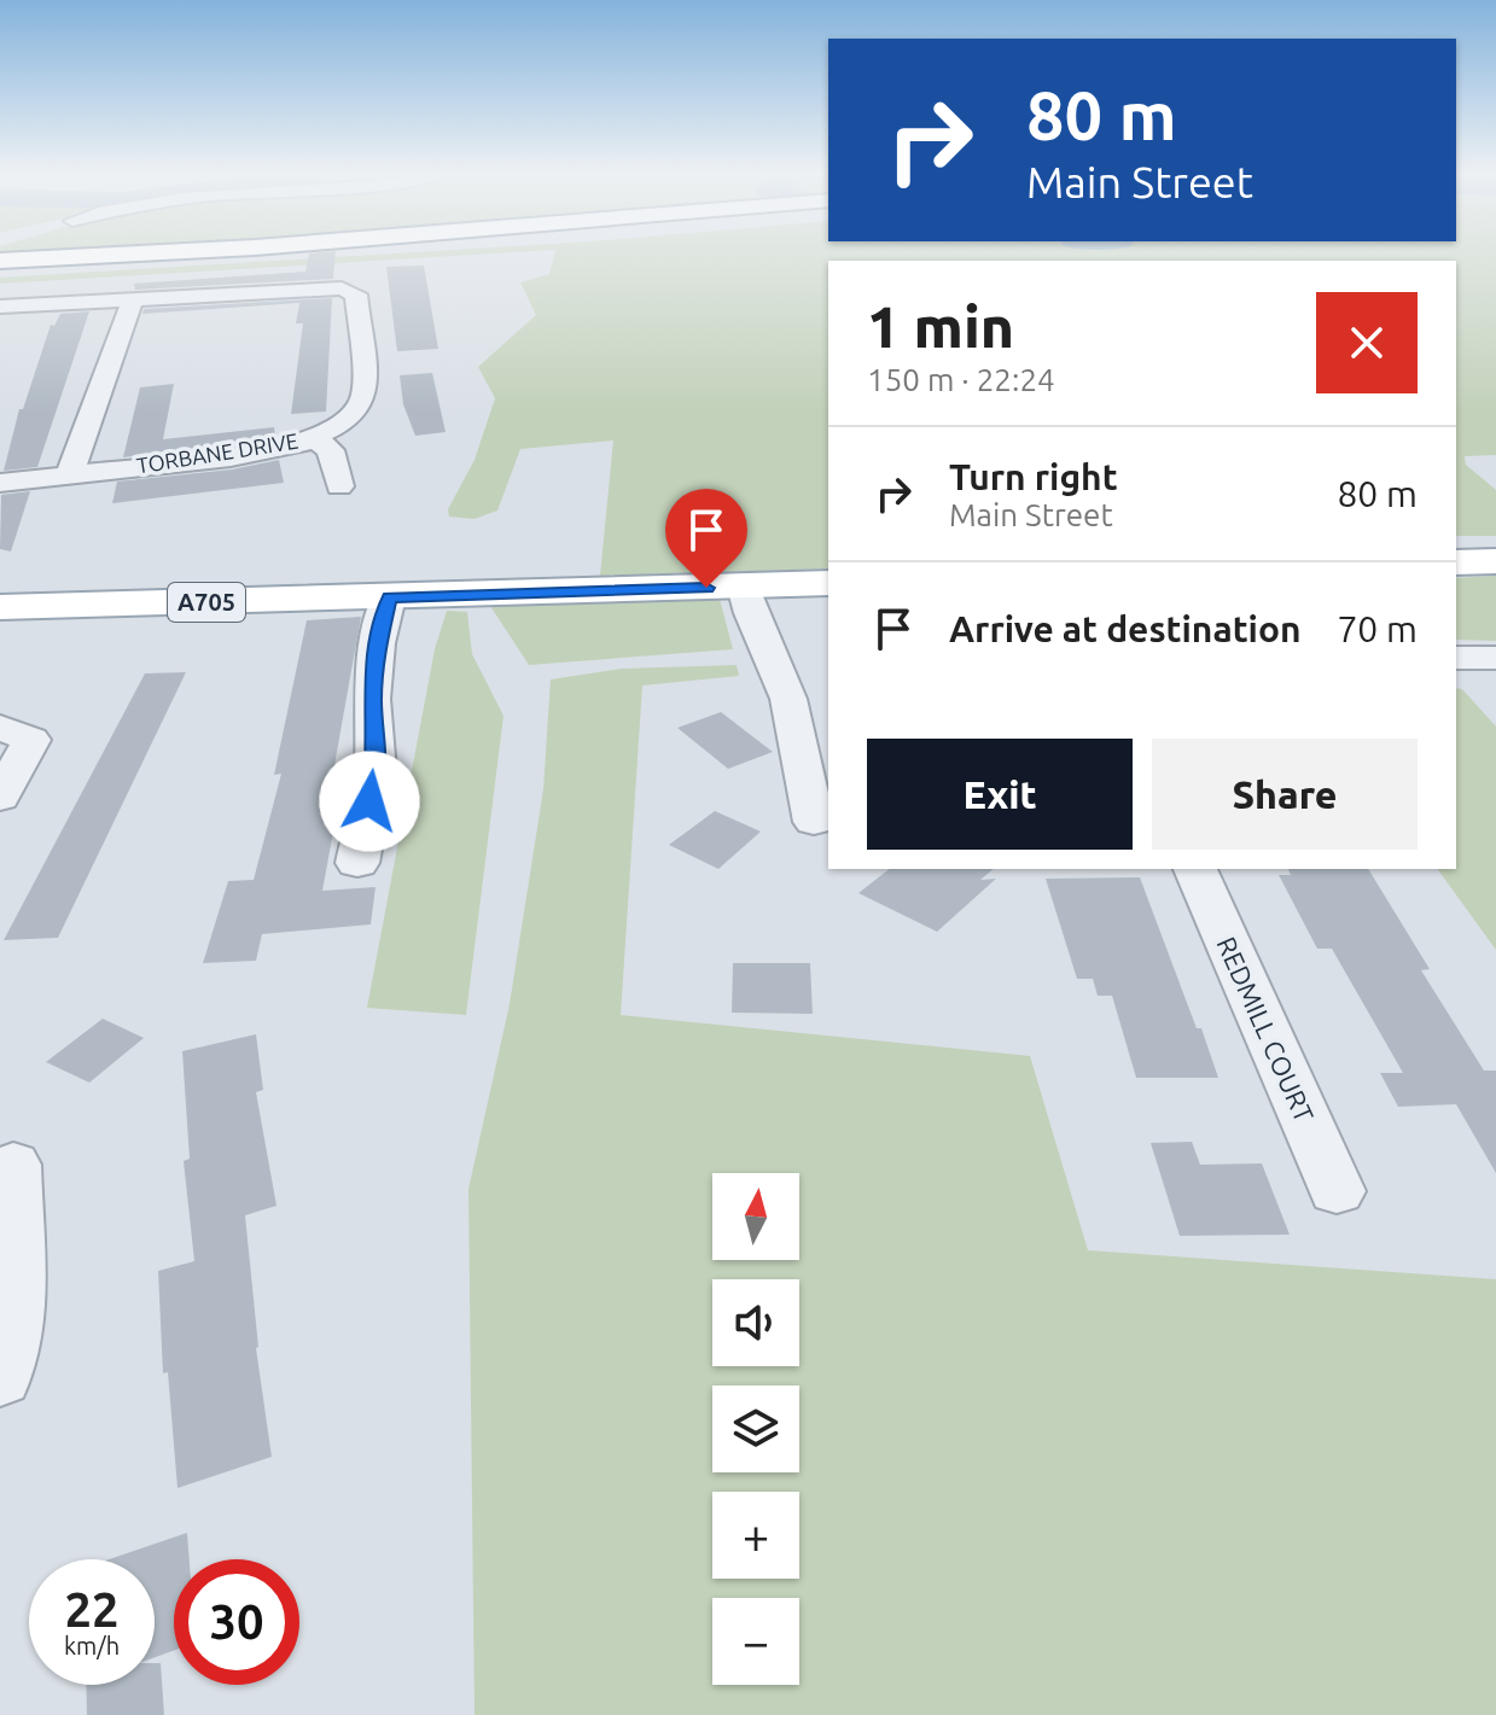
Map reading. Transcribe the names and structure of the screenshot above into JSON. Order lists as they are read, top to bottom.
{
  "streets": {
    "main road": ["A705"],
    "street": ["TORBANE DRIVE", "REDMILL COURT"]
  },
  "north": "top",
  "page": {
    "turn": ["80 m", "Main Street"],
    "heading": ["1 min", "150 m · 22:24"],
    "list": [
      {
        "name": "Turn right",
        "note": "Main Street",
        "value": "80 m"
      },
      {
        "name": "Arrive at destination",
        "value": "70 m"
      }
    ],
    "buttons": ["Exit", "Share"],
    "map_buttons": ["+", "−"],
    "speed": "22 km/h",
    "limit": "30"
  }
}
